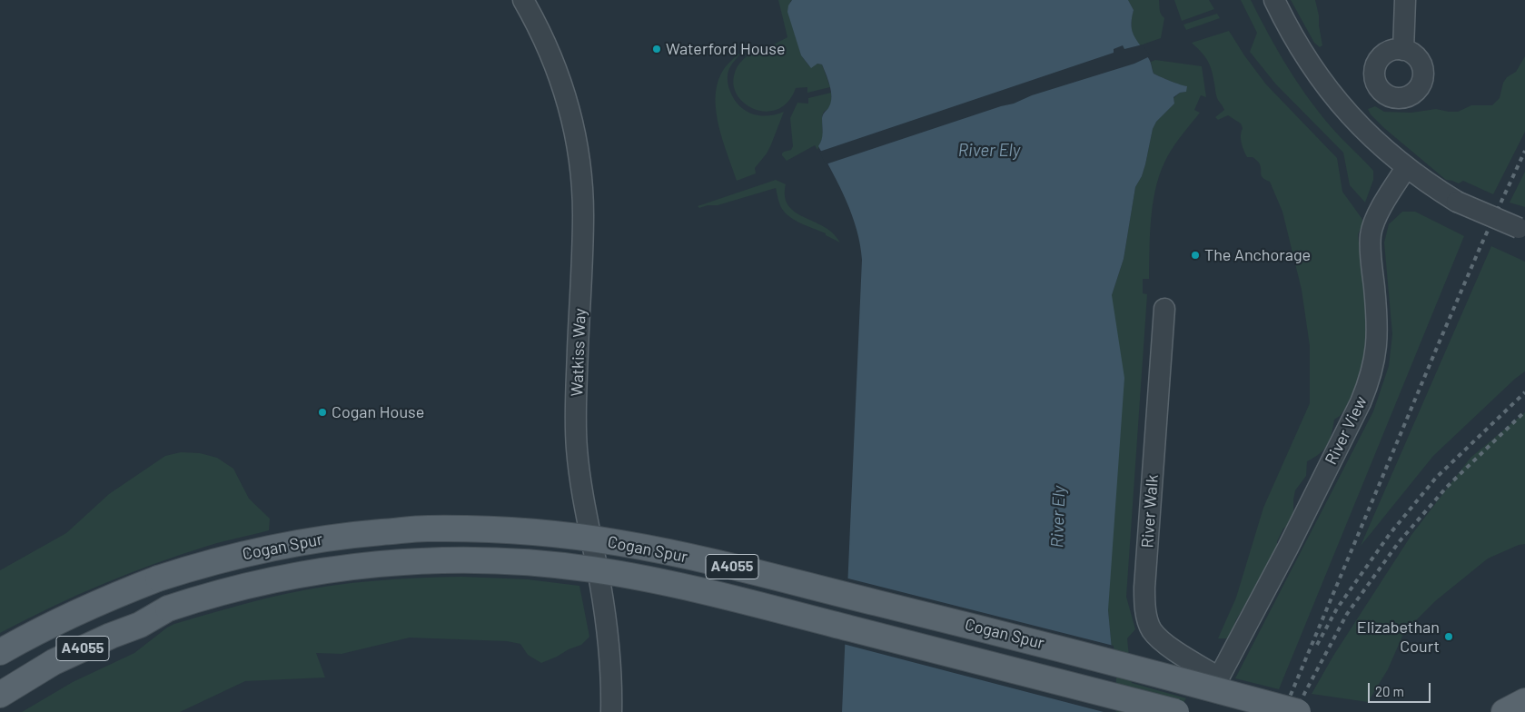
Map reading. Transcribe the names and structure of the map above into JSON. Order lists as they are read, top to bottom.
{
  "streets": {
    "main road": ["Cogan Spur", "A4055"],
    "street": ["Watkiss Way", "River View", "River Walk"]
  },
  "crossings": [
    ["River View", "River Walk"]
  ],
  "water": ["River Ely"],
  "places": [
    "Waterford House",
    "The Anchorage",
    "Cogan House",
    "Elizabethan Court"
  ],
  "scale_bar": "20 m"
}
